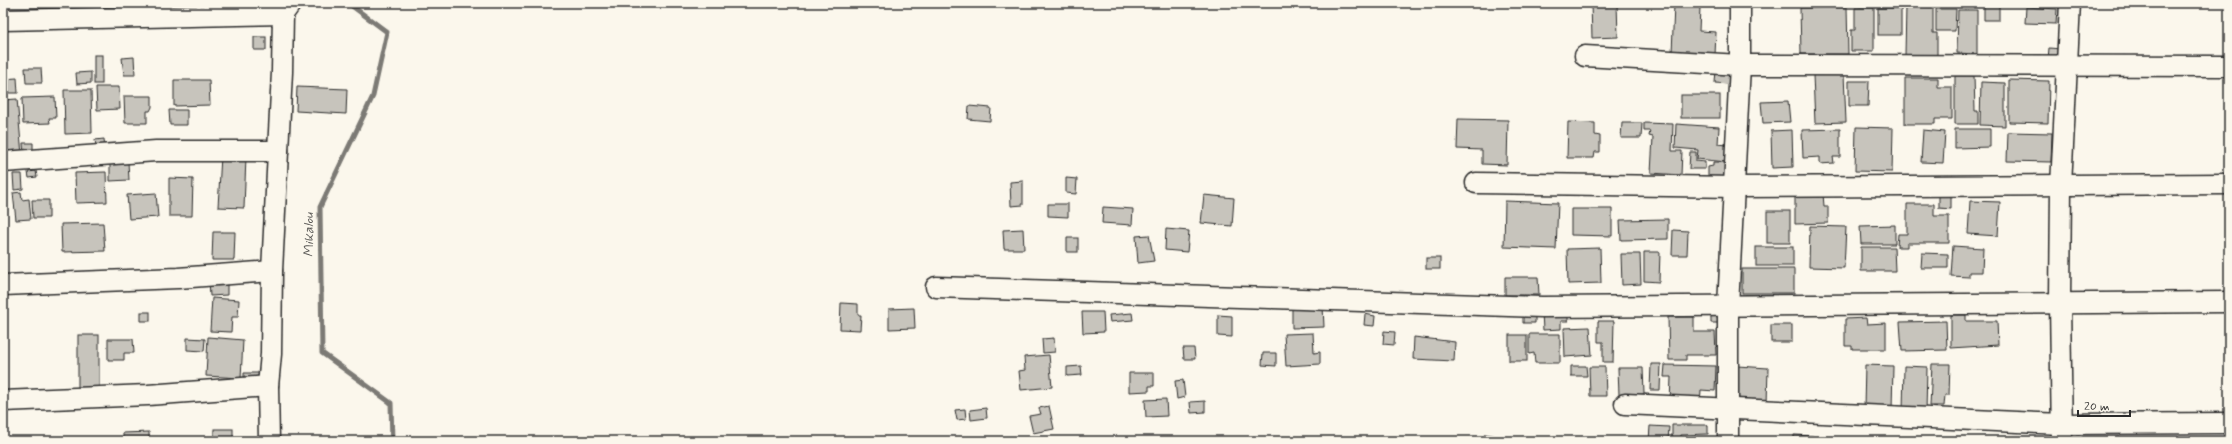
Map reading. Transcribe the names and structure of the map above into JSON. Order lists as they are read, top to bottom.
{
  "water": ["Mikalou"],
  "scale_bar": "20 m"
}
